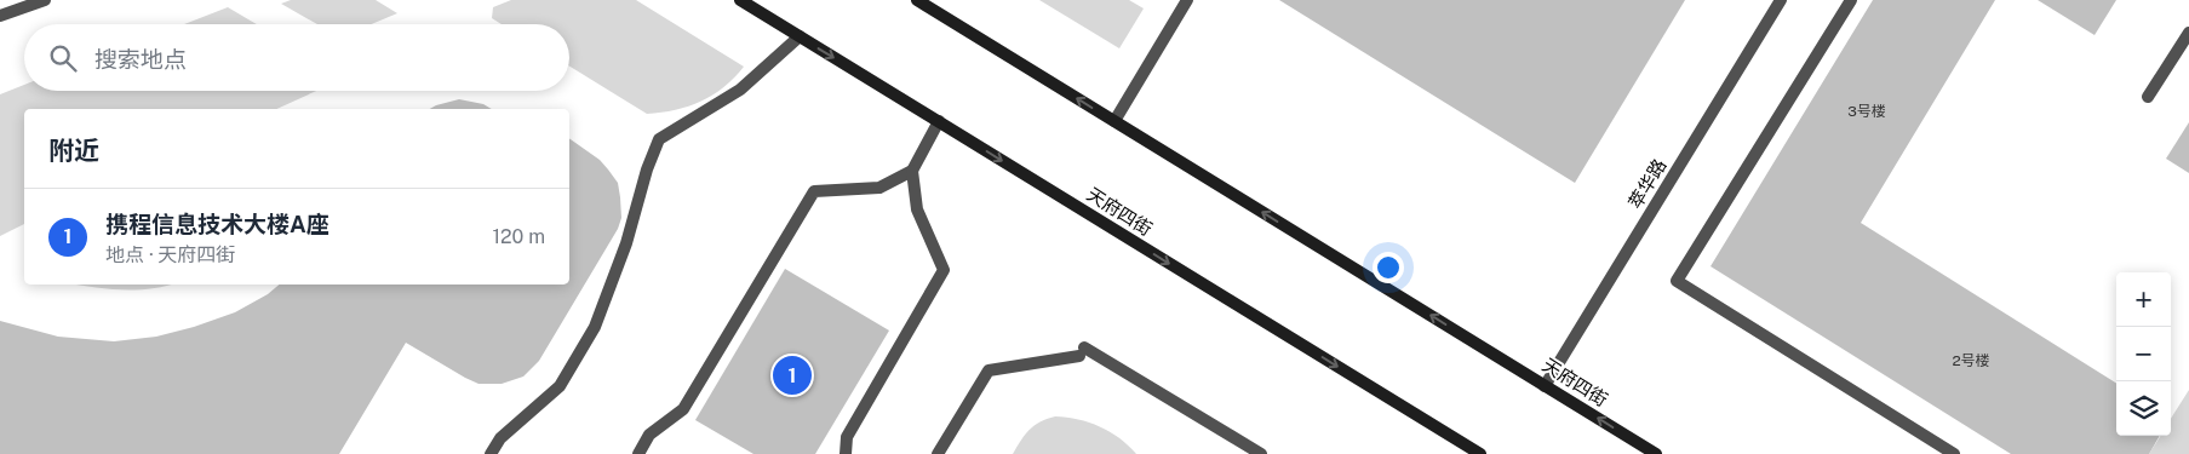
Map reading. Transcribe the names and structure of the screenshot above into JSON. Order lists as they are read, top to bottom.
{
  "streets": {
    "main road": ["天府四街"],
    "street": ["萃华路"]
  },
  "crossings": [
    ["萃华路", "天府四街"]
  ],
  "house_numbers": ["3号楼", "2号楼"],
  "page": {
    "search": "搜索地点",
    "heading": "附近",
    "list": [
      {
        "mark": "1",
        "name": "携程信息技术大楼A座",
        "note": "地点 · 天府四街",
        "value": "120 m"
      }
    ],
    "map_buttons": ["+", "−"],
    "pins": "1"
  }
}
